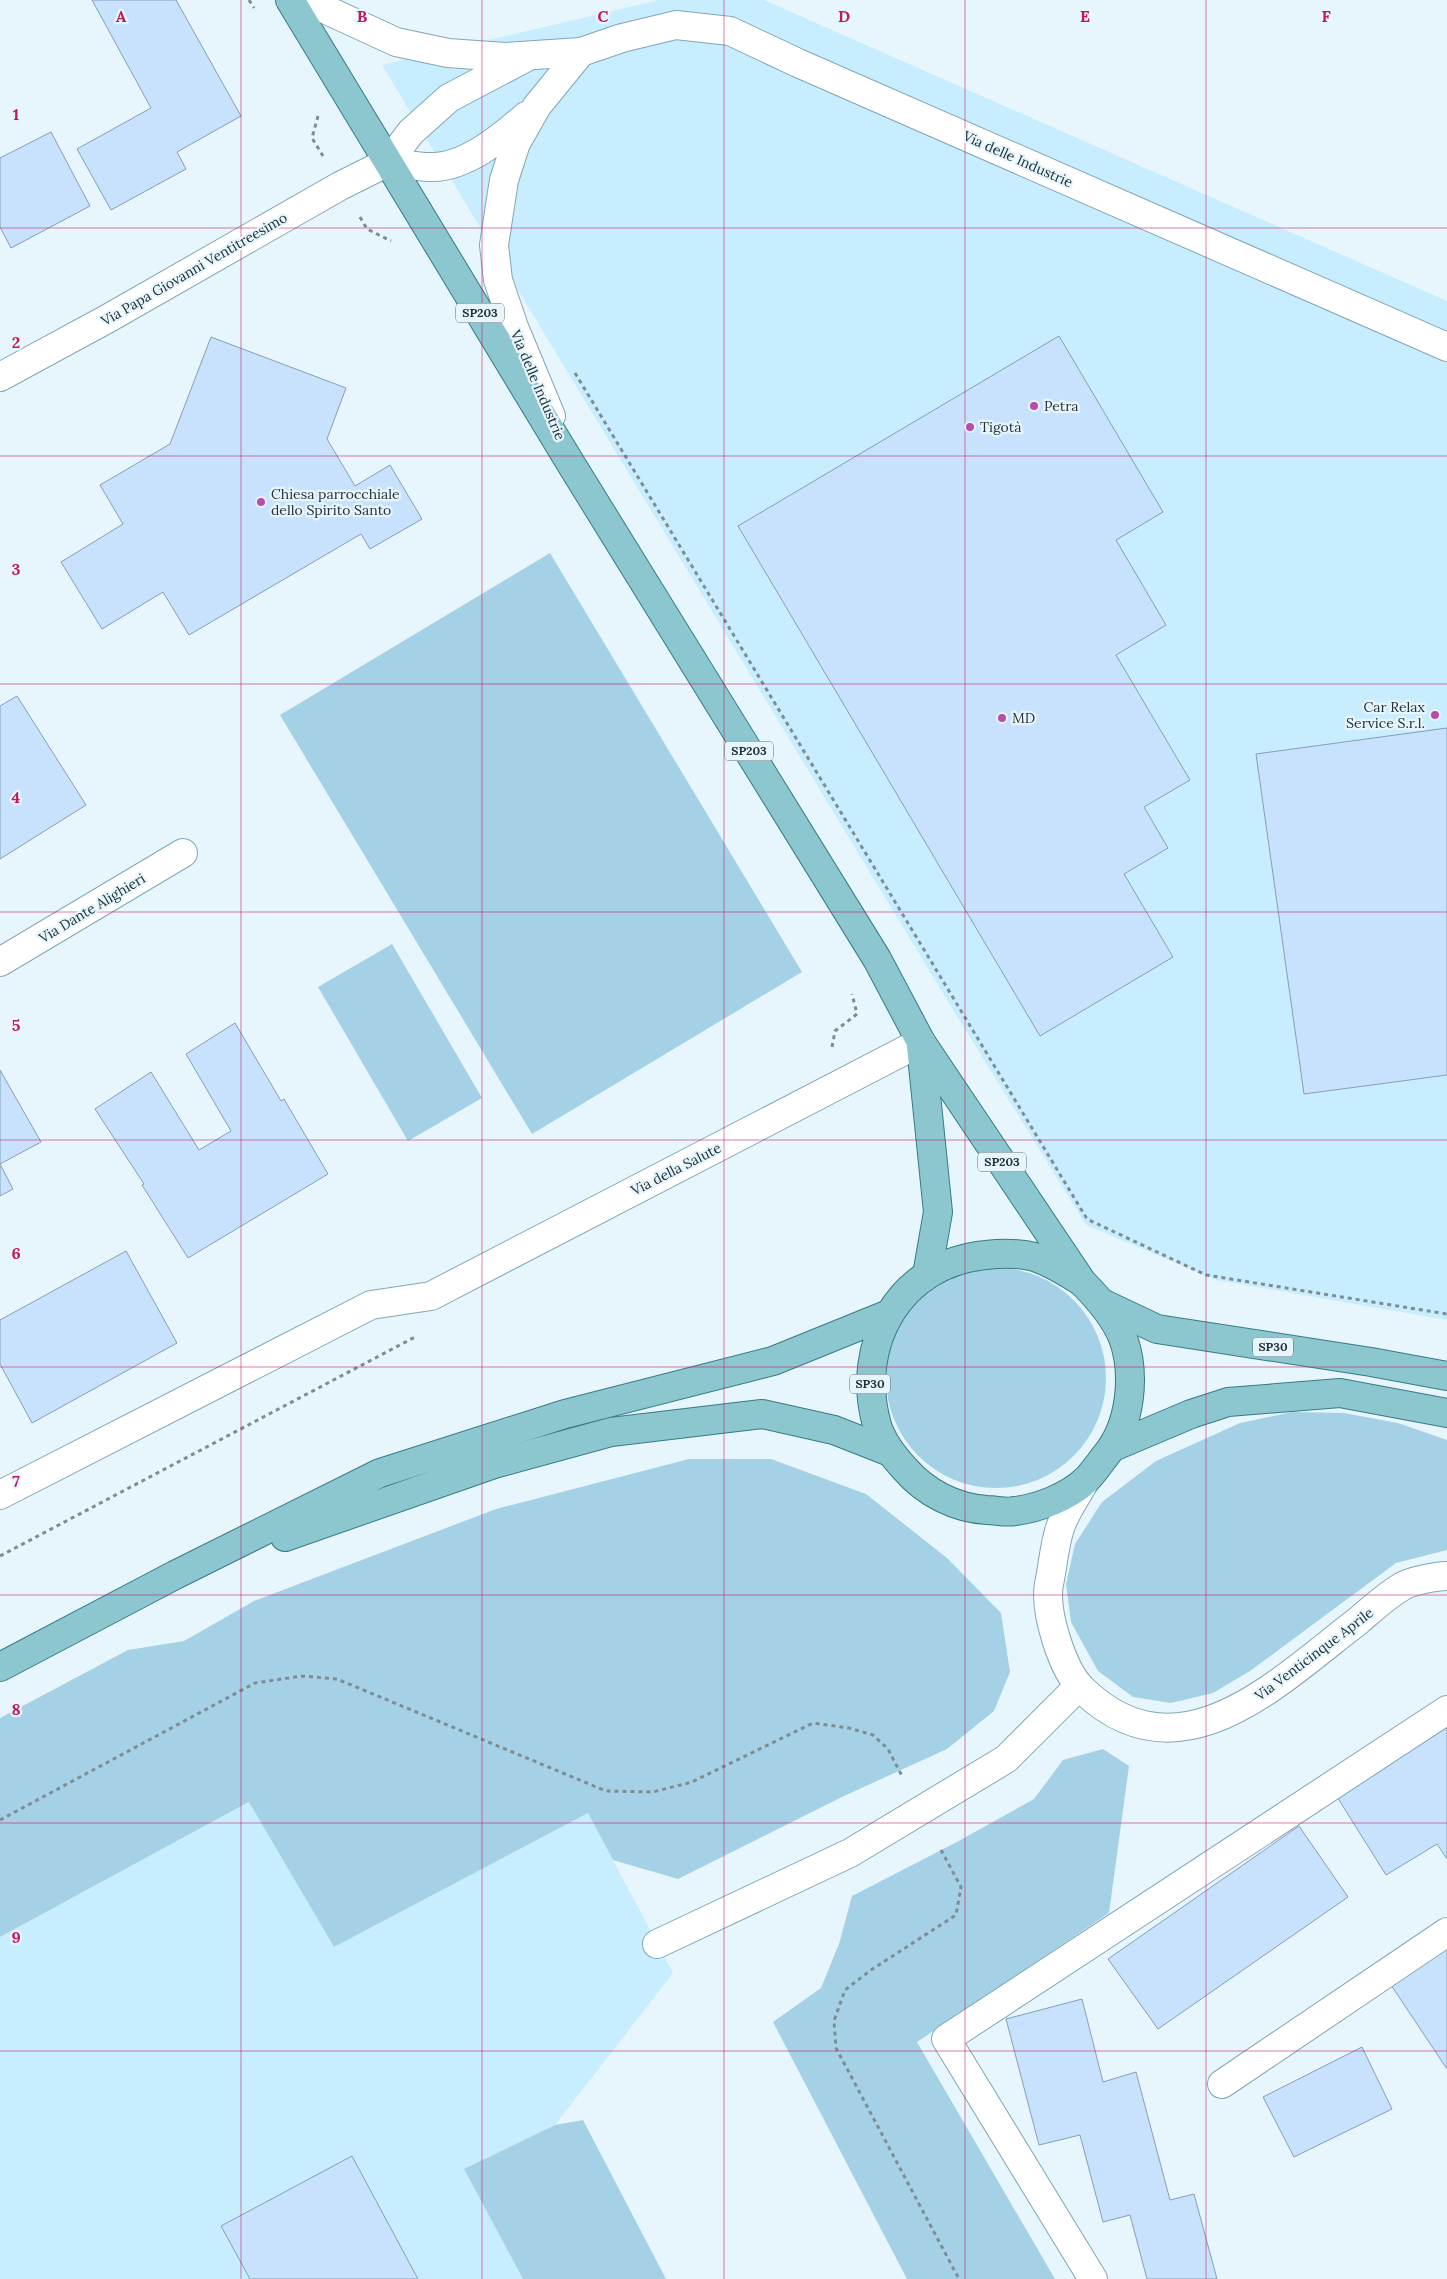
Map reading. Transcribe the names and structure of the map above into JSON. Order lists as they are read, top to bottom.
{
  "streets": {
    "main road": ["SP203", "SP30"],
    "street": [
      "Via delle Industrie",
      "Via Papa Giovanni Ventitreesimo",
      "Via Dante Alighieri",
      "Via della Salute",
      "Via Venticinque Aprile"
    ]
  },
  "crossings": [
    ["Via delle Industrie", "Via Papa Giovanni Ventitreesimo"],
    ["Via delle Industrie", "SP203"],
    ["Via Papa Giovanni Ventitreesimo", "SP203"],
    ["SP203", "Via della Salute"],
    ["SP203", "SP30"],
    ["SP30", "Via Venticinque Aprile"]
  ],
  "places": [
    "Petra",
    "Tigotà",
    "Chiesa parrocchiale dello Spirito Santo",
    "Car Relax Service S.r.l.",
    "MD"
  ],
  "grid": {
    "columns": [
      "A",
      "B",
      "C",
      "D",
      "E",
      "F"
    ],
    "rows": [
      "1",
      "2",
      "3",
      "4",
      "5",
      "6",
      "7",
      "8",
      "9"
    ]
  }
}
